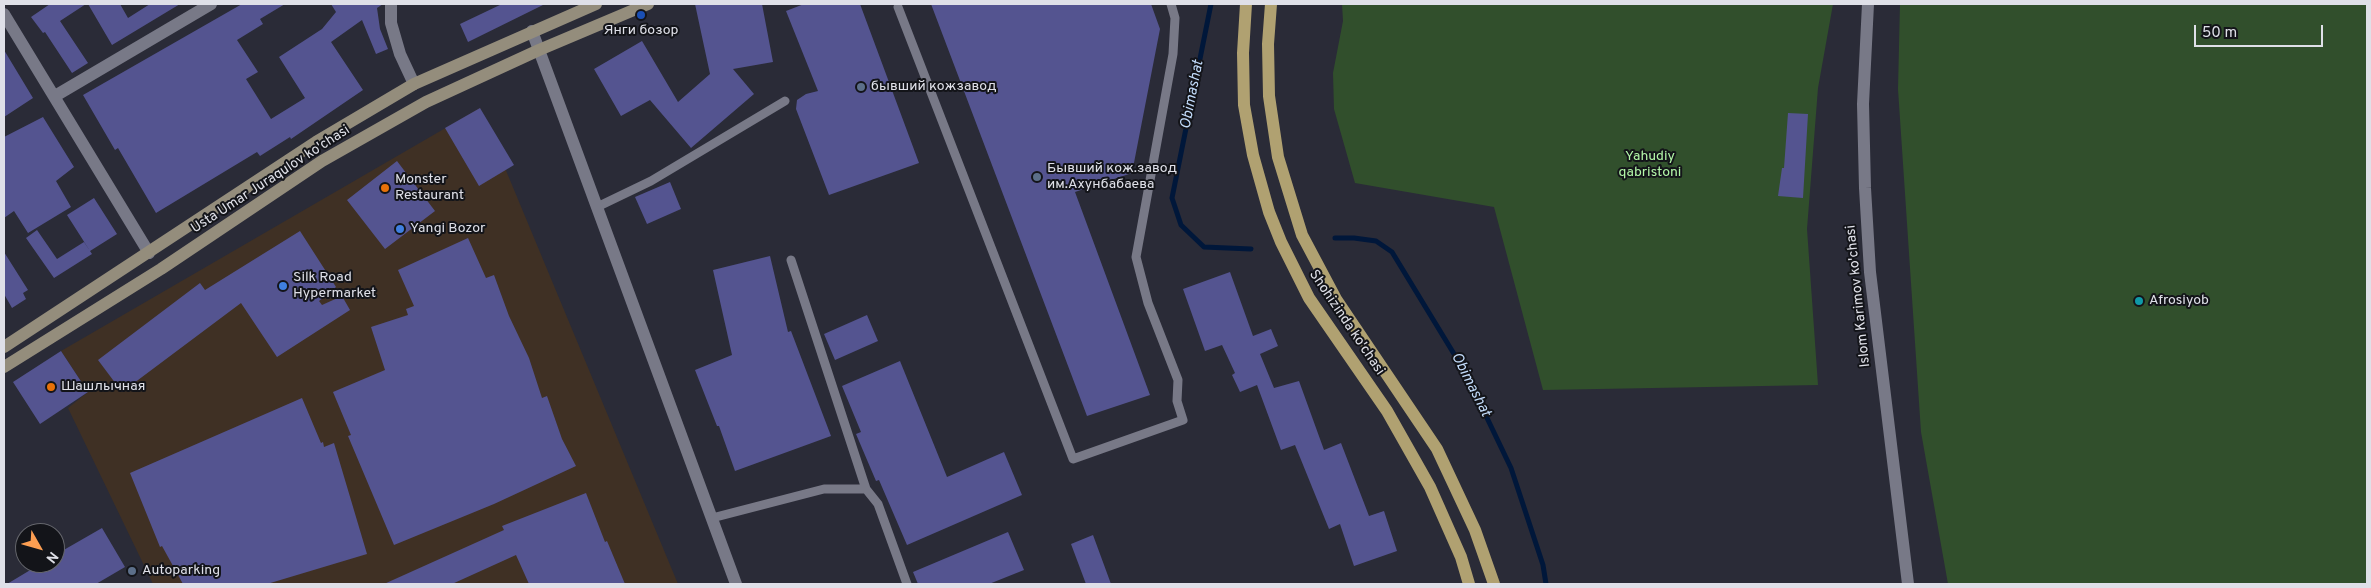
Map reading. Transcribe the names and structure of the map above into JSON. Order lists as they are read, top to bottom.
{
  "streets": {
    "main road": ["Usta Umar Juraqulov ko'chasi", "Shohizinda ko'chasi"],
    "street": ["Islom Karimov ko'chasi"]
  },
  "water": ["Obimashat"],
  "parks": ["Yahudiy qabristoni"],
  "places": [
    "Янги бозор",
    "бывший кожзавод",
    "Бывший кож.завод им.Ахунбабаева",
    "Monster Restaurant",
    "Yangi Bozor",
    "Silk Road Hypermarket",
    "Afrosiyob",
    "Шашлычная",
    "Autoparking"
  ],
  "scale_bar": "50 m",
  "north": "bottom right"
}
